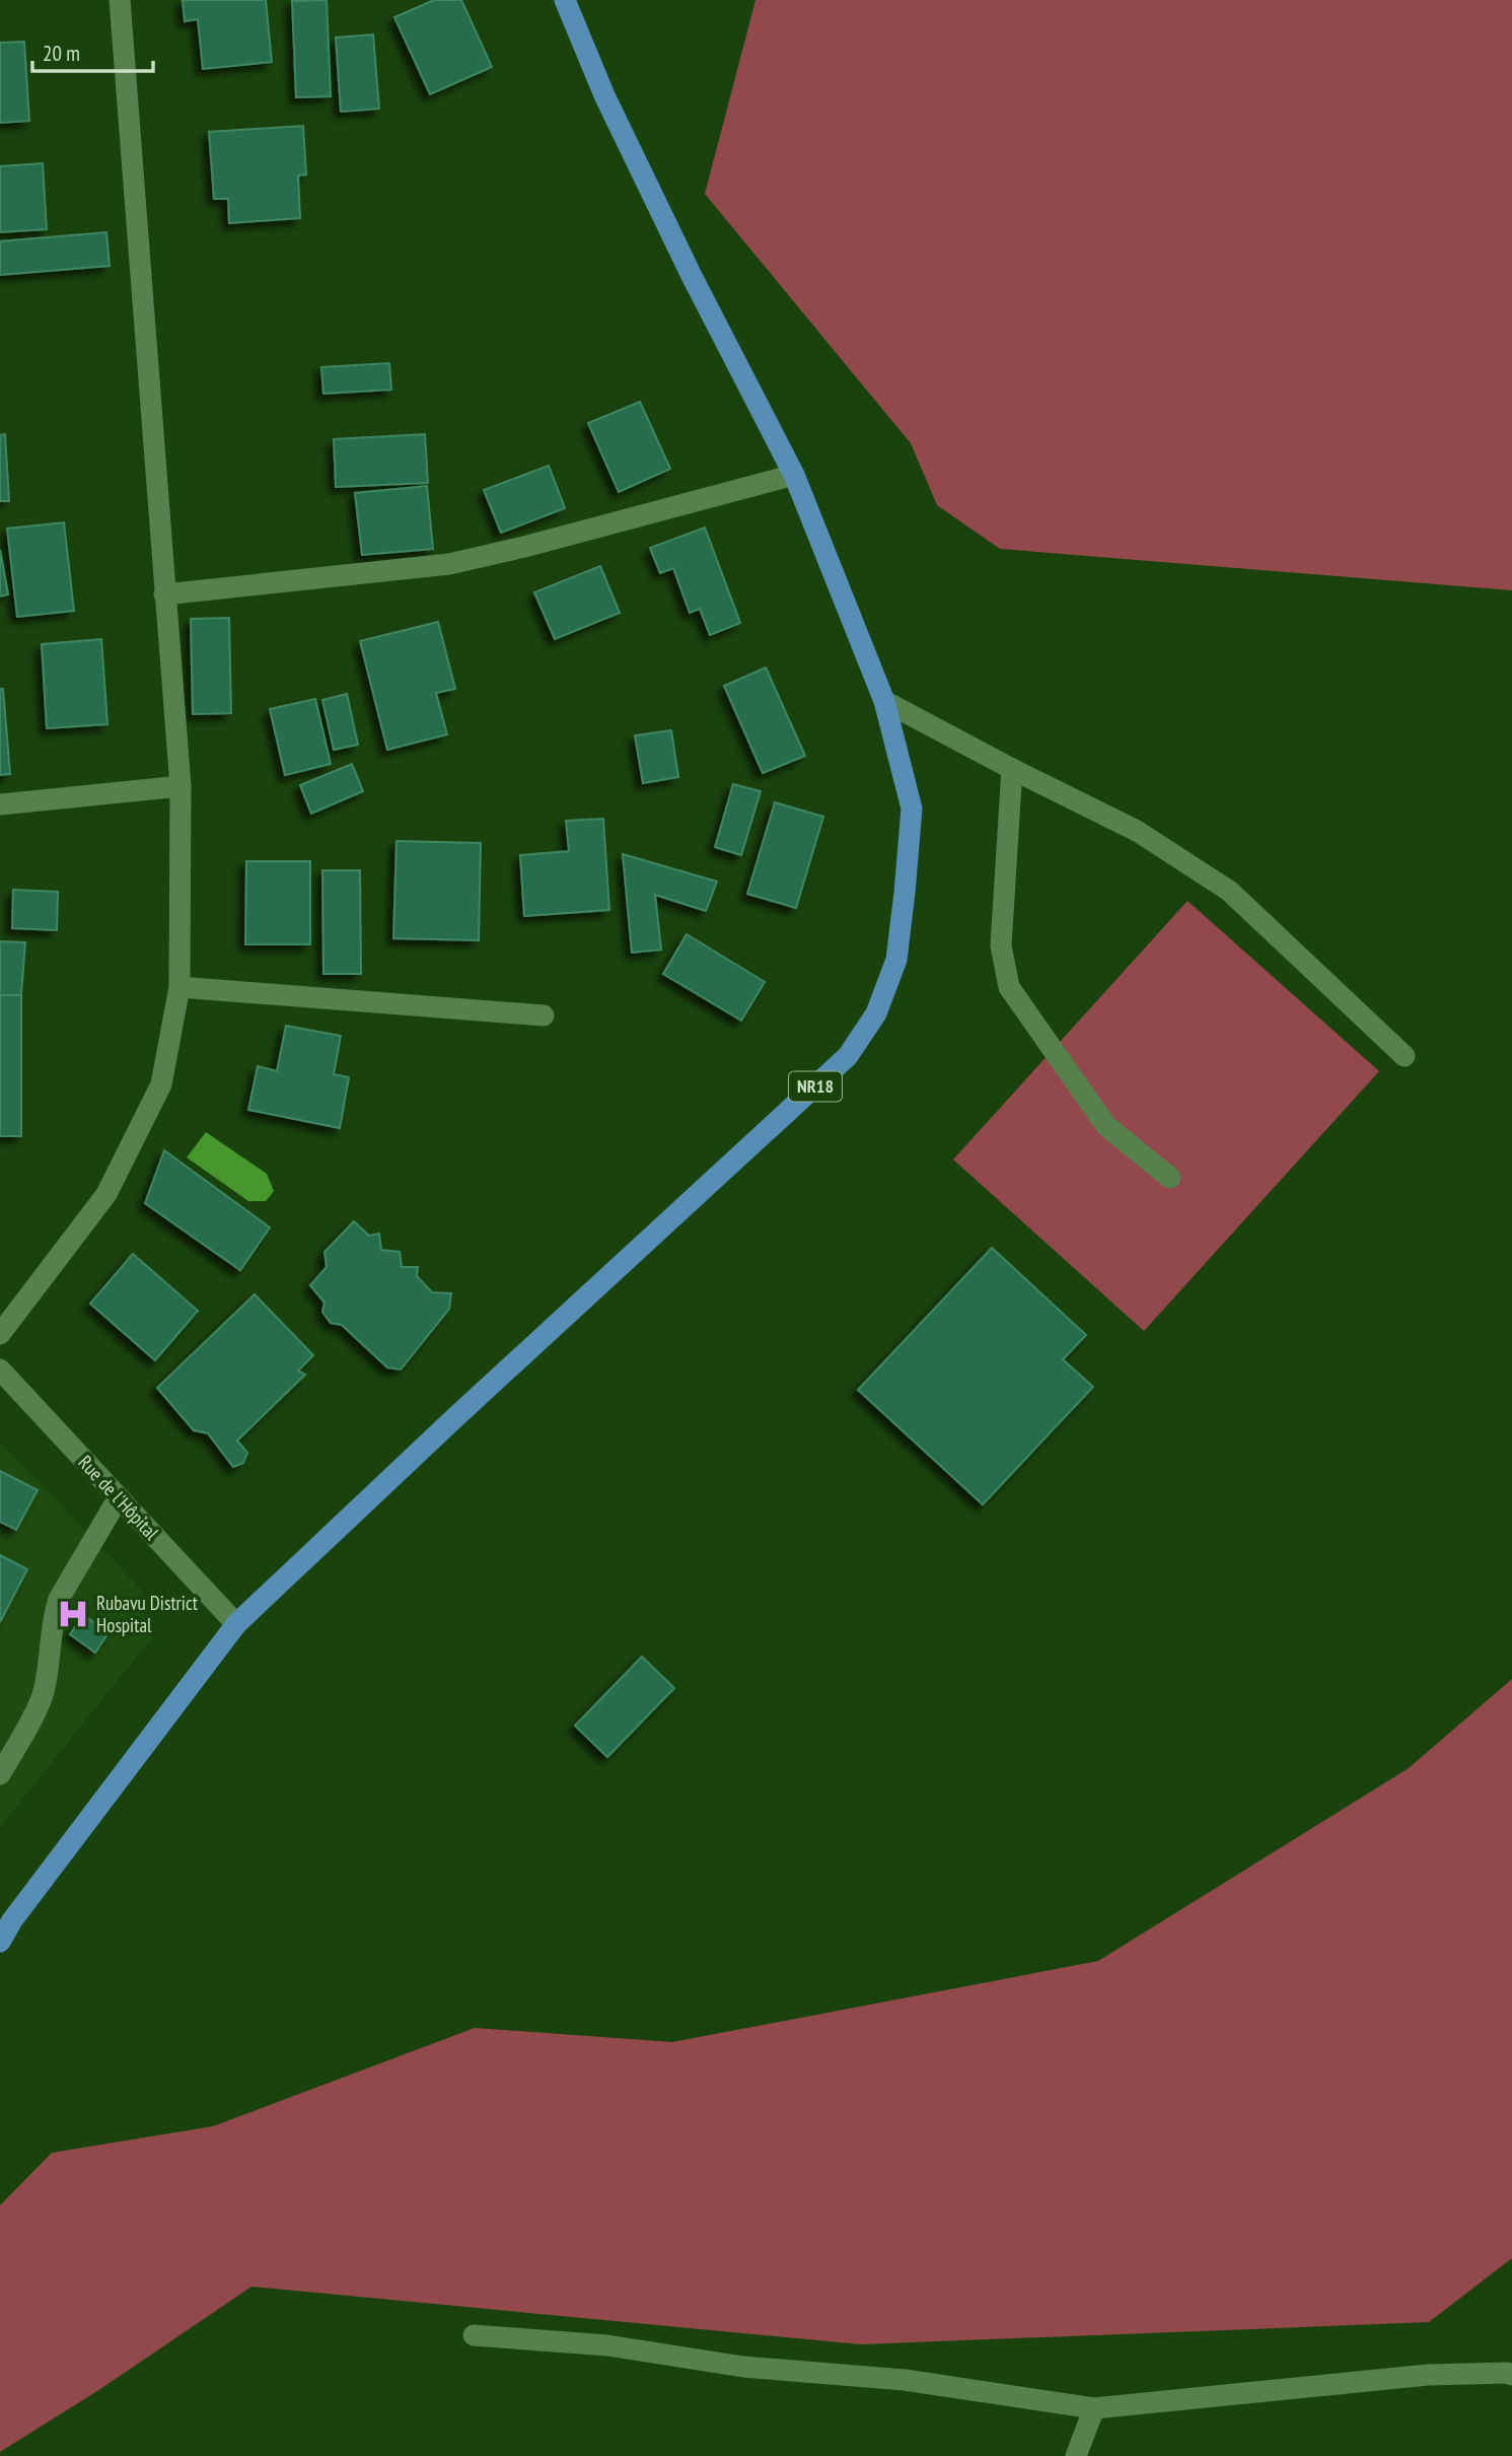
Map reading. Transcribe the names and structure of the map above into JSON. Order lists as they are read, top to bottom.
{
  "streets": {
    "main road": ["NR18"],
    "street": ["Rue de l'Hôpital"]
  },
  "crossings": [
    ["NR18", "Rue de l'Hôpital"]
  ],
  "places": {
    "hospital": ["Rubavu District Hospital"]
  },
  "scale_bar": "20 m"
}
